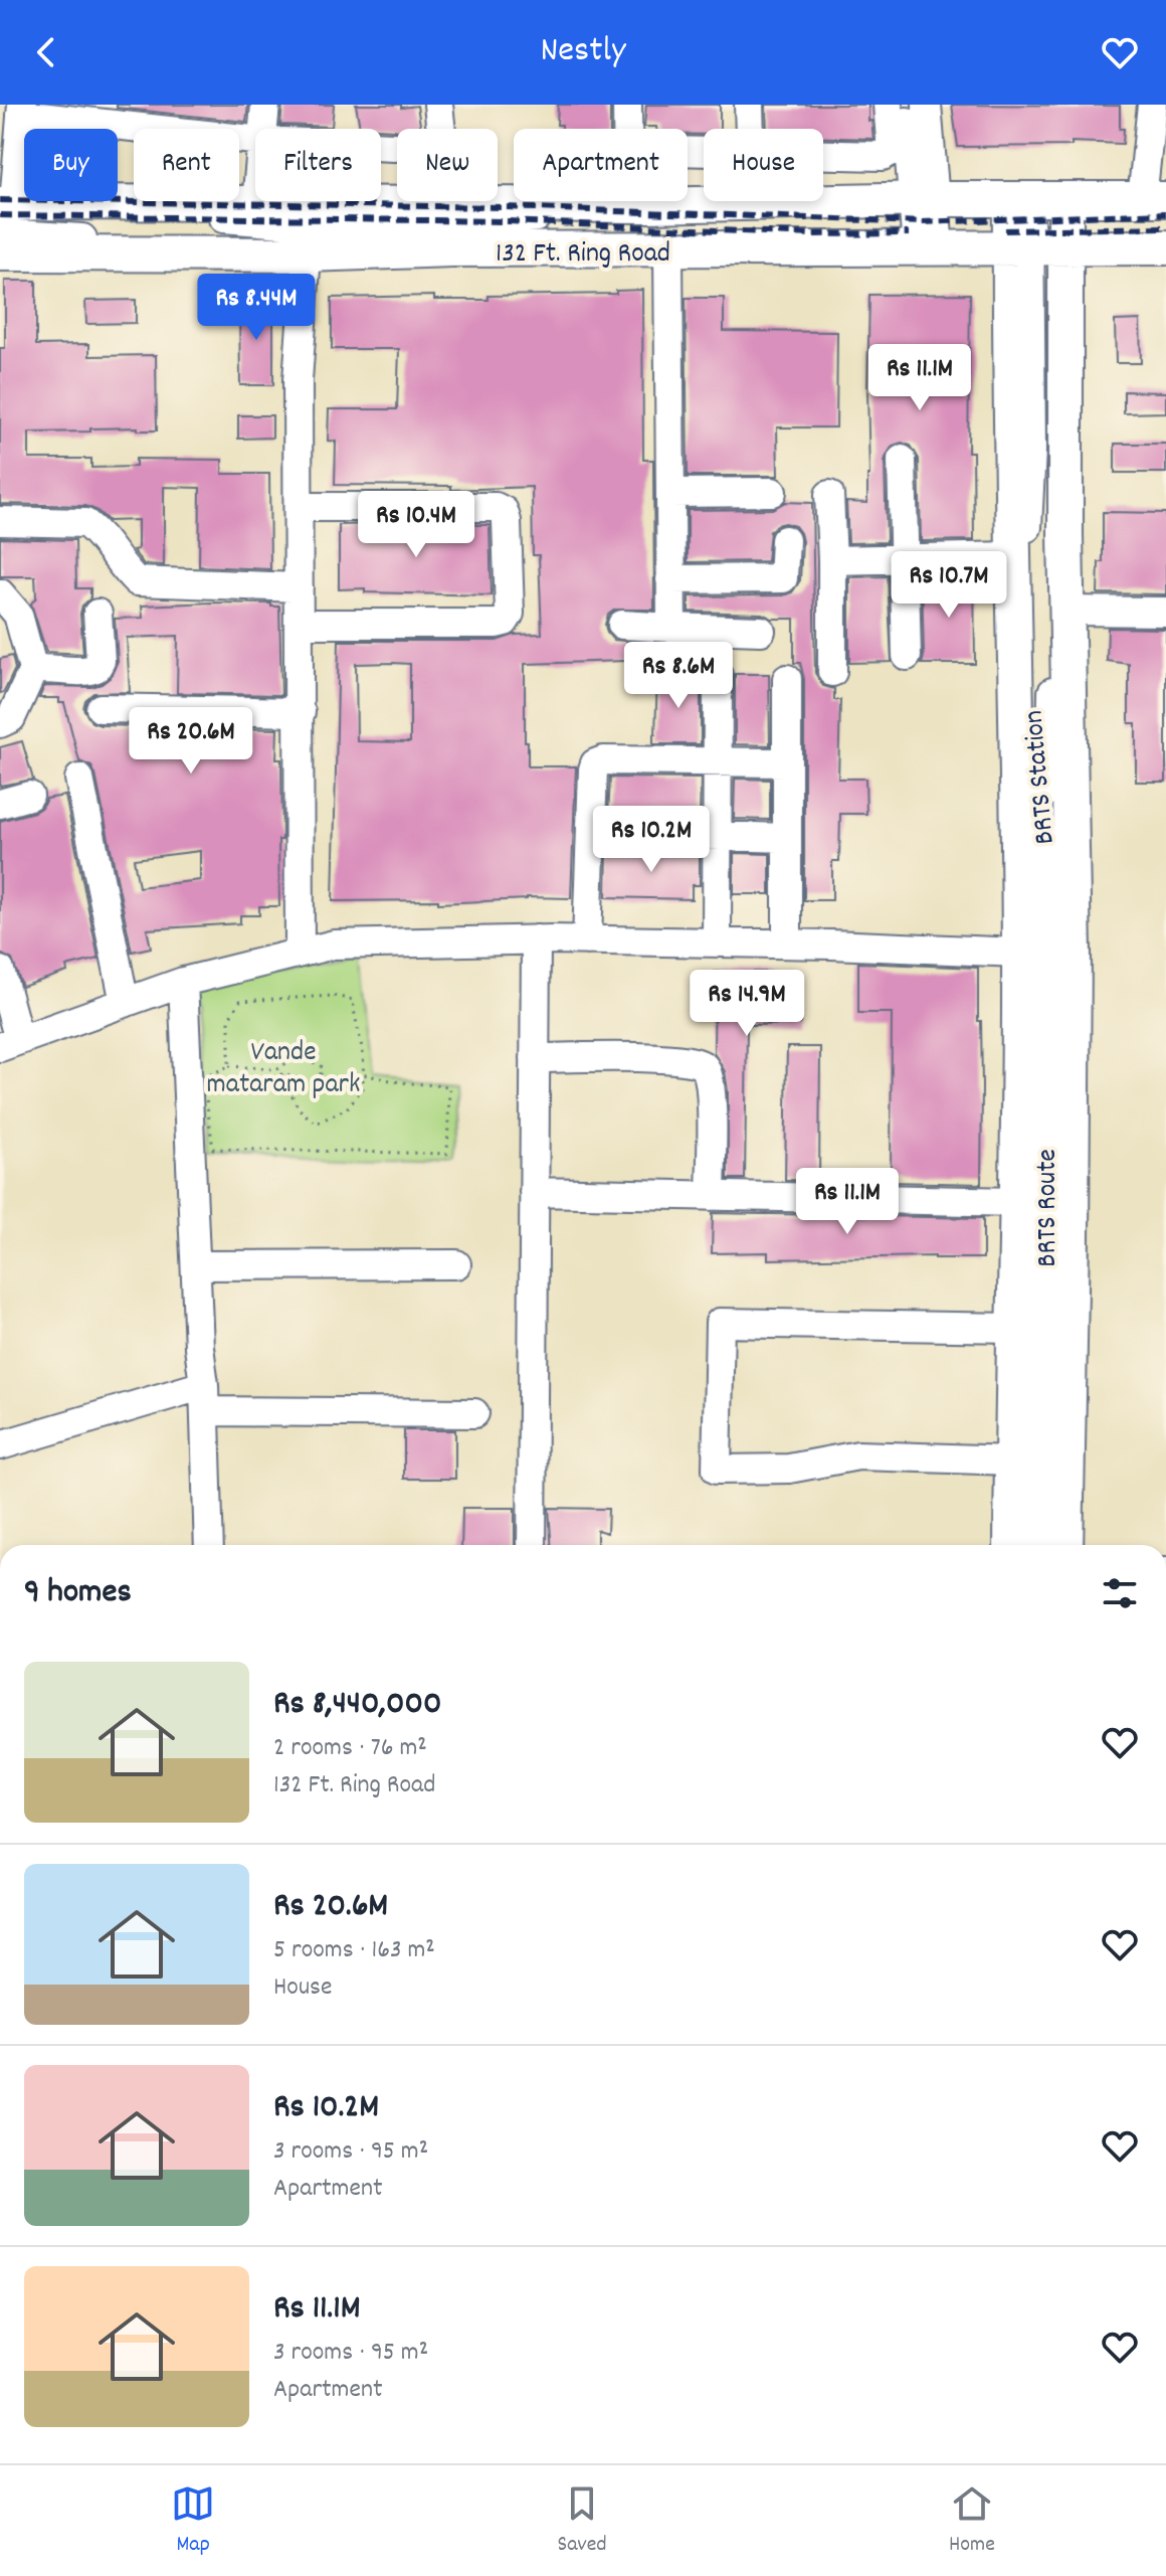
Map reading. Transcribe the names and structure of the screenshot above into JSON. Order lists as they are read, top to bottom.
{
  "streets": {
    "main road": ["132 Ft. Ring Road"],
    "street": ["BRTS Station", "BRTS Route"]
  },
  "crossings": [
    ["132 Ft. Ring Road", "BRTS Station"],
    ["BRTS Station", "BRTS Route"]
  ],
  "parks": ["Vande mataram park"],
  "page": {
    "header": "Nestly",
    "chip": [
      "Buy",
      "Rent",
      "Filters",
      "New",
      "Apartment",
      "House"
    ],
    "price": [
      "Rs 8.44M",
      "Rs 11.1M",
      "Rs 10.4M",
      "Rs 10.7M",
      "Rs 8.6M",
      "Rs 20.6M",
      "Rs 10.2M",
      "Rs 14.9M",
      "Rs 11.1M"
    ],
    "heading": "9 homes",
    "list": [
      {
        "name": "Rs 8,440,000",
        "note": "2 rooms · 76 m² · 132 Ft. Ring Road"
      },
      {
        "name": "Rs 20.6M",
        "note": "5 rooms · 163 m² · House"
      },
      {
        "name": "Rs 10.2M",
        "note": "3 rooms · 95 m² · Apartment"
      },
      {
        "name": "Rs 11.1M",
        "note": "3 rooms · 95 m² · Apartment"
      }
    ],
    "tabs": ["Map", "Saved", "Home"]
  }
}
